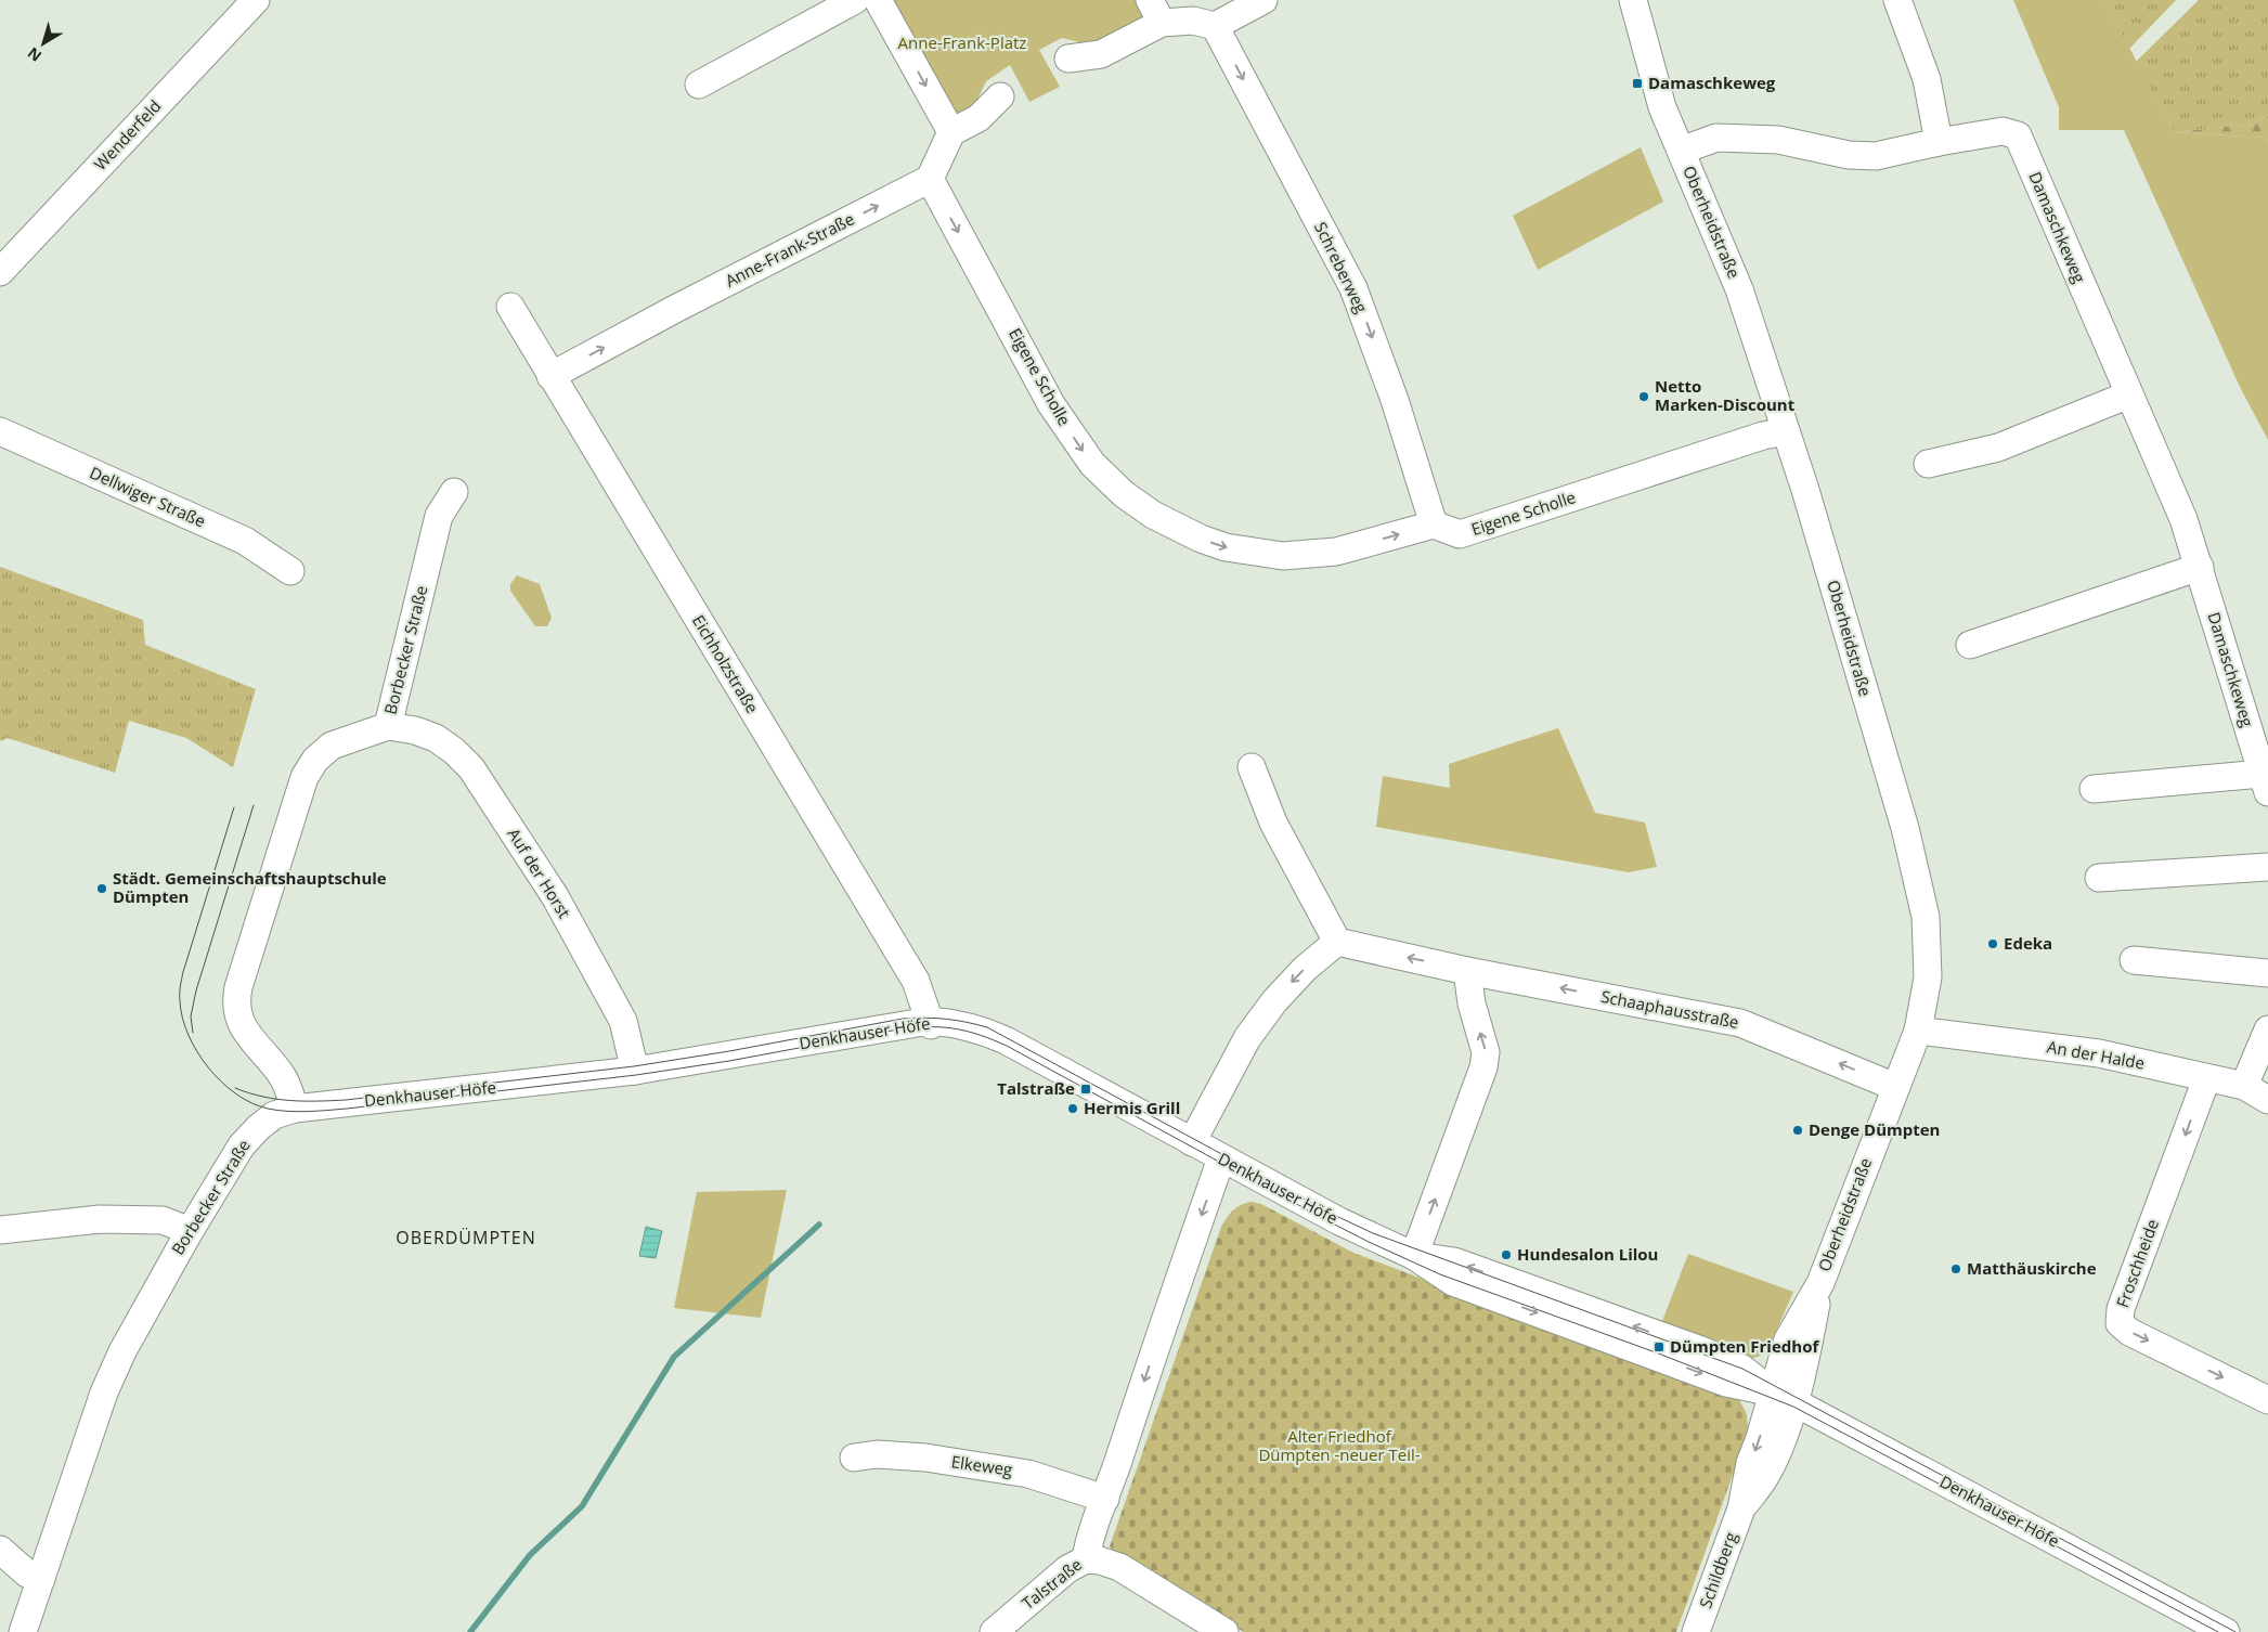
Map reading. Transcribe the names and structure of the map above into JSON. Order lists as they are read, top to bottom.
{
  "streets": {
    "street": [
      "Wenderfeld",
      "Oberheidstraße",
      "Damaschkeweg",
      "Anne-Frank-Straße",
      "Schreberweg",
      "Eigene Scholle",
      "Dellwiger Straße",
      "Borbecker Straße",
      "Eichholzstraße",
      "Auf der Horst",
      "Schaaphausstraße",
      "Denkhauser Höfe",
      "An der Halde",
      "Froschheide",
      "Elkeweg",
      "Schildberg",
      "Talstraße"
    ]
  },
  "crossings": [
    ["Oberheidstraße", "Damaschkeweg"],
    ["Oberheidstraße", "Eigene Scholle"],
    ["Oberheidstraße", "Schaaphausstraße"],
    ["Oberheidstraße", "Denkhauser Höfe"],
    ["Oberheidstraße", "An der Halde"],
    ["Oberheidstraße", "Schildberg"],
    ["Anne-Frank-Straße", "Eigene Scholle"],
    ["Anne-Frank-Straße", "Eichholzstraße"],
    ["Schreberweg", "Eigene Scholle"],
    ["Borbecker Straße", "Auf der Horst"],
    ["Borbecker Straße", "Denkhauser Höfe"],
    ["Eichholzstraße", "Denkhauser Höfe"],
    ["Auf der Horst", "Denkhauser Höfe"],
    ["Denkhauser Höfe", "Schildberg"],
    ["Denkhauser Höfe", "Talstraße"],
    ["An der Halde", "Froschheide"],
    ["Elkeweg", "Talstraße"]
  ],
  "one_way": [
    "Schreberweg",
    "Eigene Scholle",
    "Schaaphausstraße",
    "Talstraße"
  ],
  "districts": ["OBERDÜMPTEN"],
  "parks": ["Anne-Frank-Platz", "Alter Friedhof Dümpten -neuer Teil-"],
  "places": {
    "transit": ["Damaschkeweg", "Talstraße", "Dümpten Friedhof"],
    "other": [
      "Netto Marken-Discount",
      "Städt. Gemeinschaftshauptschule Dümpten",
      "Edeka",
      "Hermis Grill",
      "Denge Dümpten",
      "Hundesalon Lilou",
      "Matthäuskirche"
    ]
  },
  "north": "bottom left"
}
